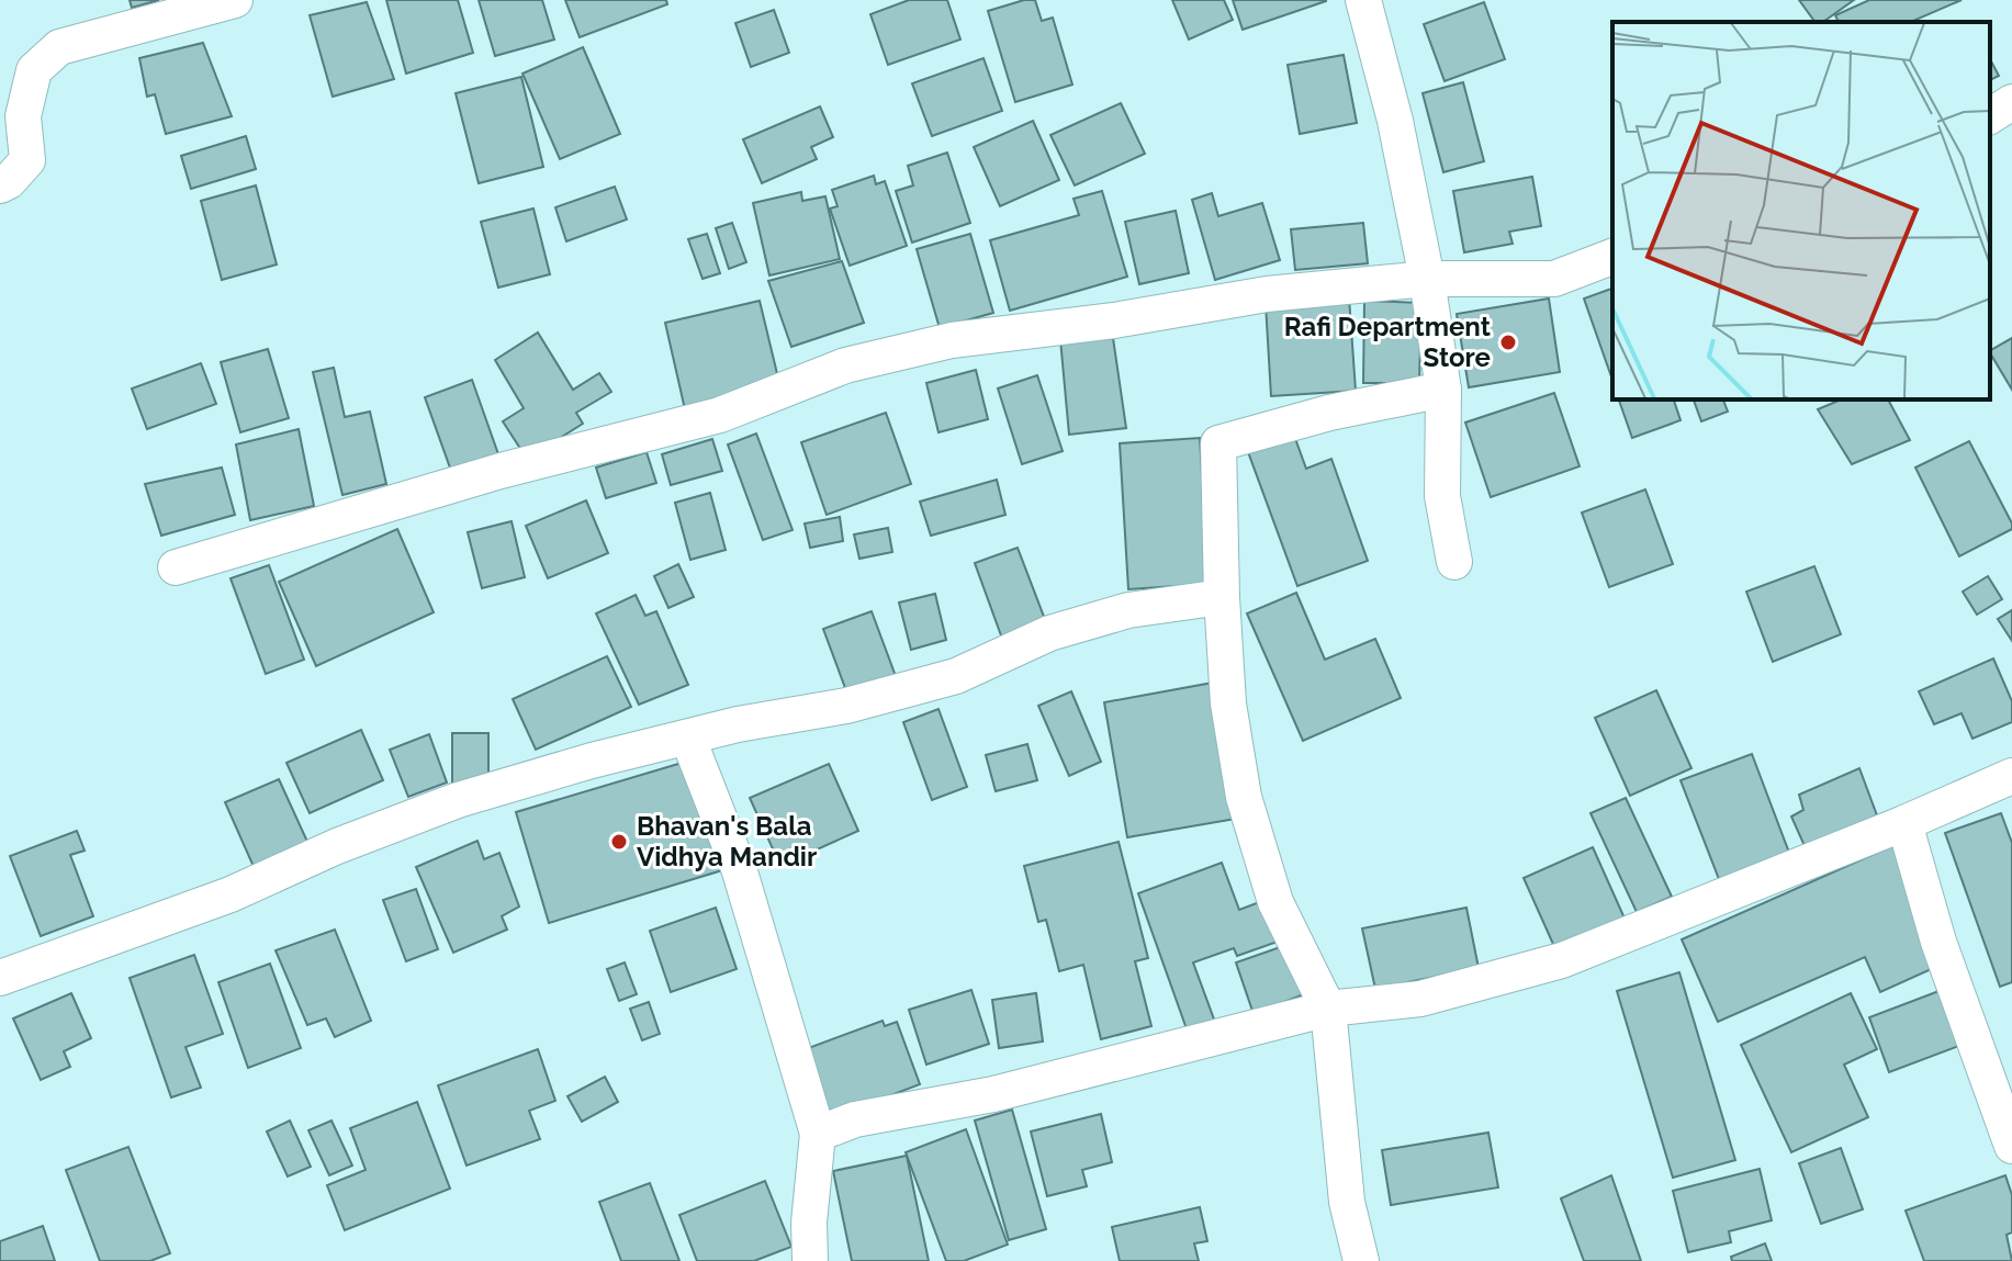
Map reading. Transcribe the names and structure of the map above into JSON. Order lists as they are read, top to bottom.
{
  "places": ["Rafi Department Store", "Bhavan's Bala Vidhya Mandir"]
}
